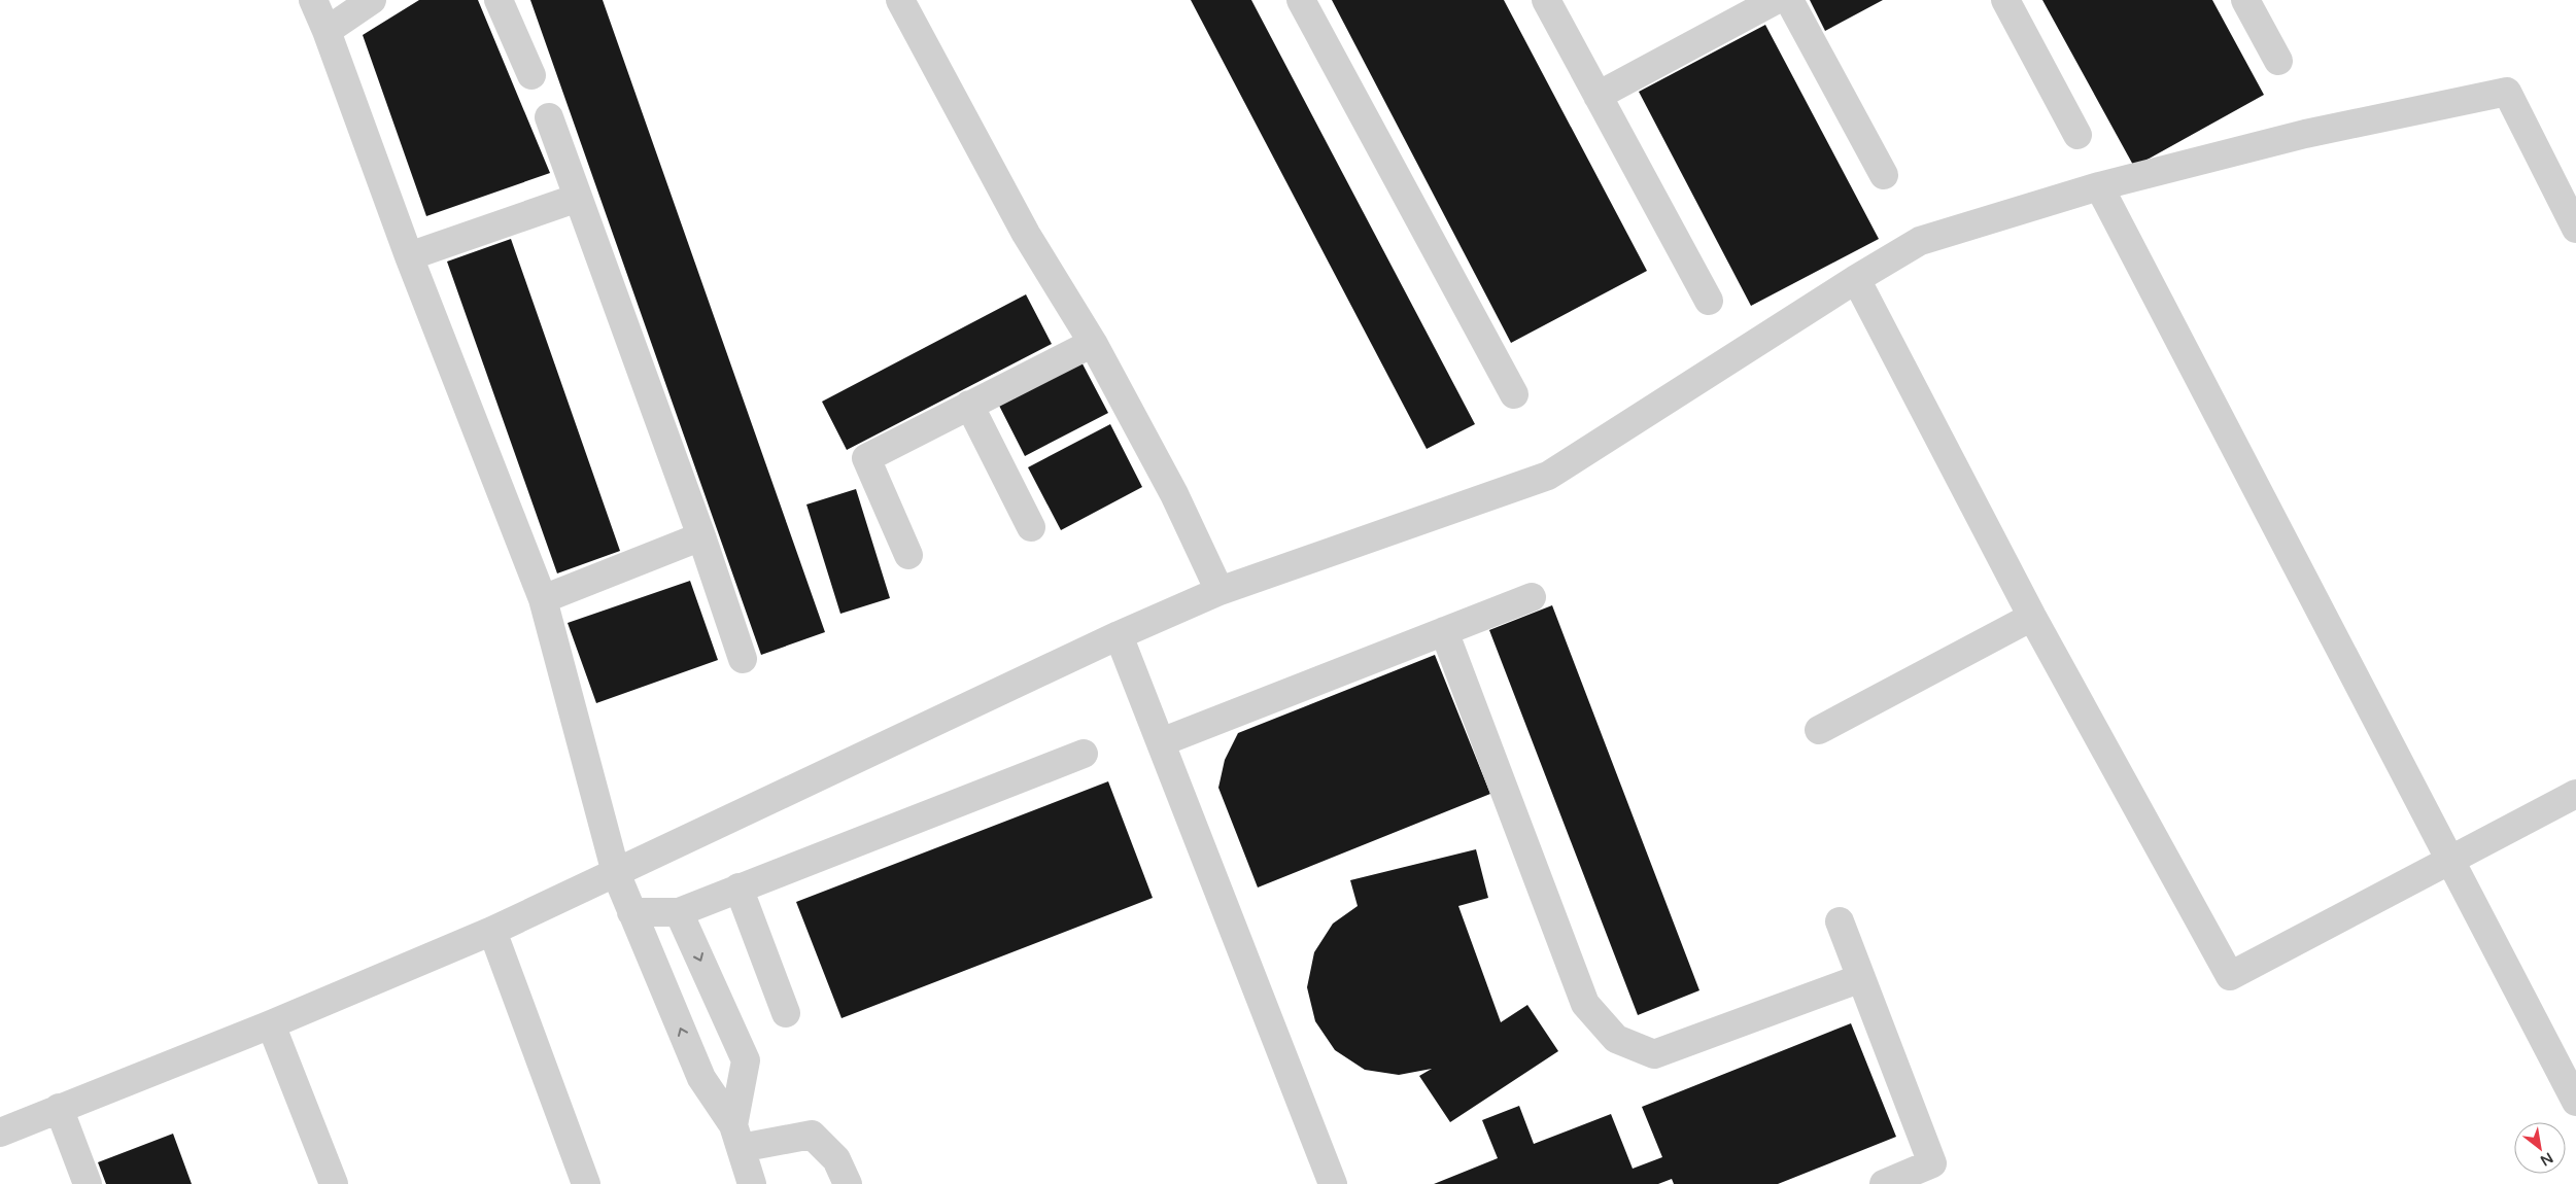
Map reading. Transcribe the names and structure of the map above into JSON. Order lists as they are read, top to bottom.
{
  "north": "bottom right"
}
